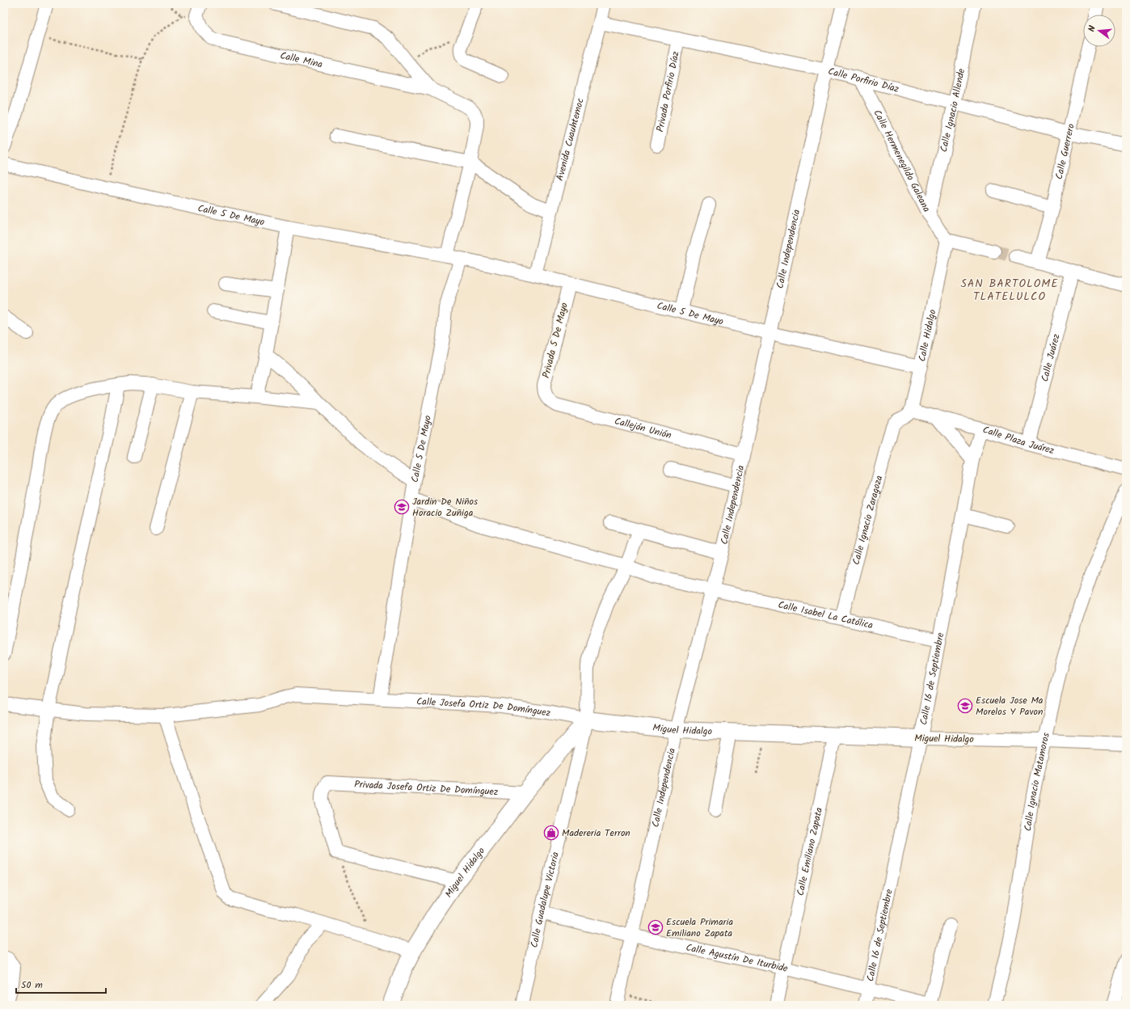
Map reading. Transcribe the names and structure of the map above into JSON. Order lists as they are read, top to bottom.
{
  "streets": {
    "main road": ["Miguel Hidalgo"],
    "street": [
      "Calle Mina",
      "Calle Porfirio Díaz",
      "Privada Porfirio Díaz",
      "Calle Ignacio Allende",
      "Avenida Cuauhtemoc",
      "Calle Guerrero",
      "Calle Hermenegildo Galeana",
      "Calle 5 De Mayo",
      "Calle Independencia",
      "Calle Hidalgo",
      "Privada 5 De Mayo",
      "Calle Juárez",
      "Callejón Unión",
      "Calle Plaza Juárez",
      "Calle Ignacio Zaragoza",
      "Calle Isabel La Católica",
      "Calle 16 de Septiembre",
      "Calle Josefa Ortiz De Domínguez",
      "Calle Ignacio Matamoros",
      "Privada Josefa Ortiz De Domínguez",
      "Calle Emiliano Zapata",
      "Calle Guadalupe Victoria",
      "Calle Agustín De Iturbide"
    ]
  },
  "crossings": [
    ["Calle Porfirio Díaz", "Privada Porfirio Díaz"],
    ["Calle Porfirio Díaz", "Calle Ignacio Allende"],
    ["Calle Porfirio Díaz", "Avenida Cuauhtemoc"],
    ["Calle Porfirio Díaz", "Calle Guerrero"],
    ["Calle Porfirio Díaz", "Calle Hermenegildo Galeana"],
    ["Calle Porfirio Díaz", "Calle Independencia"],
    ["Calle Ignacio Allende", "Calle Hermenegildo Galeana"],
    ["Avenida Cuauhtemoc", "Calle 5 De Mayo"],
    ["Calle Hermenegildo Galeana", "Calle Hidalgo"],
    ["Calle 5 De Mayo", "Calle Independencia"],
    ["Calle 5 De Mayo", "Calle Hidalgo"],
    ["Calle 5 De Mayo", "Privada 5 De Mayo"],
    ["Calle 5 De Mayo", "Calle Isabel La Católica"],
    ["Calle 5 De Mayo", "Calle Josefa Ortiz De Domínguez"],
    ["Calle Independencia", "Callejón Unión"],
    ["Calle Independencia", "Calle Isabel La Católica"],
    ["Calle Independencia", "Miguel Hidalgo"],
    ["Calle Independencia", "Calle Agustín De Iturbide"],
    ["Calle Hidalgo", "Calle Plaza Juárez"],
    ["Calle Hidalgo", "Calle Ignacio Zaragoza"],
    ["Privada 5 De Mayo", "Callejón Unión"],
    ["Calle Juárez", "Calle Plaza Juárez"],
    ["Calle Plaza Juárez", "Calle Ignacio Zaragoza"],
    ["Calle Plaza Juárez", "Calle 16 de Septiembre"],
    ["Calle Ignacio Zaragoza", "Calle Isabel La Católica"],
    ["Calle Isabel La Católica", "Calle 16 de Septiembre"],
    ["Calle Isabel La Católica", "Calle Guadalupe Victoria"],
    ["Calle 16 de Septiembre", "Miguel Hidalgo"],
    ["Calle 16 de Septiembre", "Calle Agustín De Iturbide"],
    ["Calle Josefa Ortiz De Domínguez", "Miguel Hidalgo"],
    ["Calle Josefa Ortiz De Domínguez", "Calle Guadalupe Victoria"],
    ["Miguel Hidalgo", "Calle Ignacio Matamoros"],
    ["Miguel Hidalgo", "Privada Josefa Ortiz De Domínguez"],
    ["Miguel Hidalgo", "Calle Emiliano Zapata"],
    ["Miguel Hidalgo", "Calle Guadalupe Victoria"],
    ["Calle Emiliano Zapata", "Calle Agustín De Iturbide"],
    ["Calle Guadalupe Victoria", "Calle Agustín De Iturbide"]
  ],
  "districts": ["SAN BARTOLOME TLATELULCO"],
  "places": {
    "school or university": ["Jardin De Niños Horacio Zuñiga", "Escuela Jose Ma Morelos Y Pavon", "Escuela Primaria Emiliano Zapata"],
    "shop": ["Madereria Terron"]
  },
  "scale_bar": "50 m",
  "north": "left"
}
